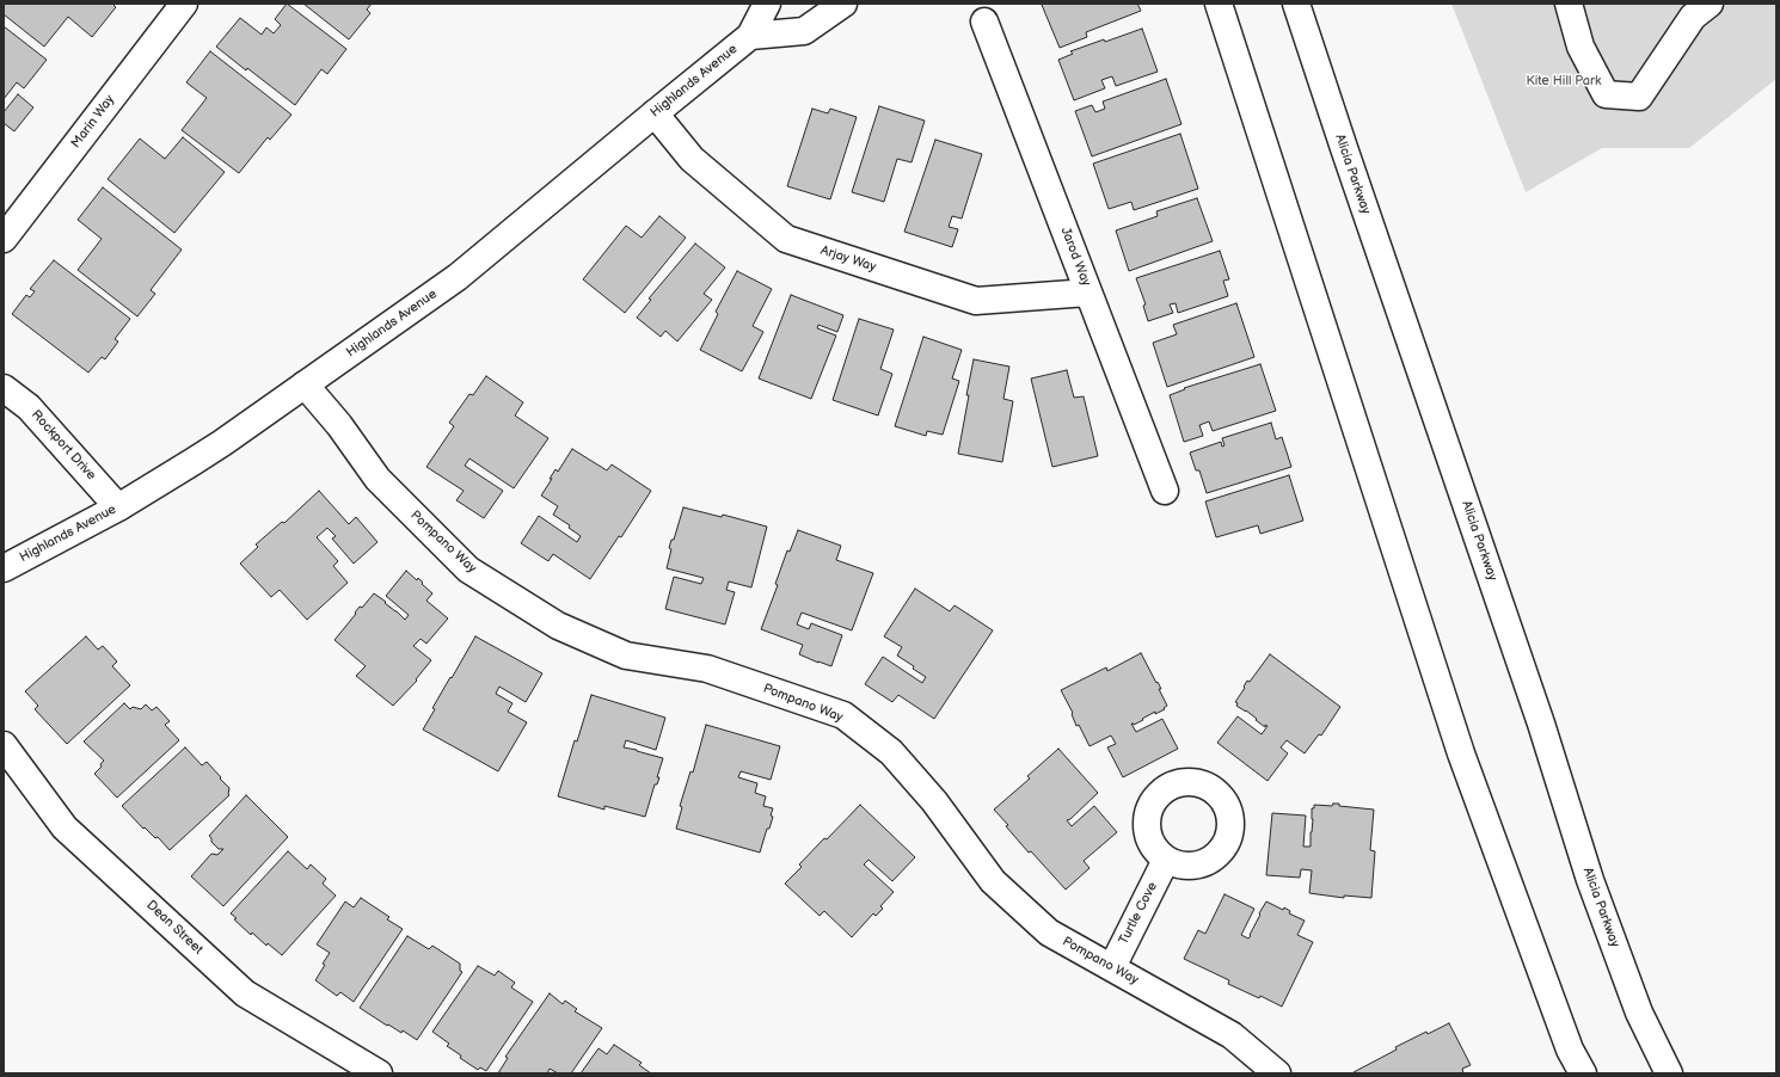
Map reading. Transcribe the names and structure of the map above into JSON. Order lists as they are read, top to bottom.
{
  "streets": {
    "main road": [
      "Highlands Avenue",
      "Marin Way",
      "Alicia Parkway",
      "Jarod Way",
      "Arjay Way",
      "Rockport Drive",
      "Pompano Way",
      "Turtle Cove",
      "Dean Street"
    ]
  },
  "crossings": [
    ["Highlands Avenue", "Arjay Way"],
    ["Highlands Avenue", "Rockport Drive"],
    ["Highlands Avenue", "Pompano Way"],
    ["Jarod Way", "Arjay Way"],
    ["Pompano Way", "Turtle Cove"]
  ],
  "parks": ["Kite Hill Park"]
}
